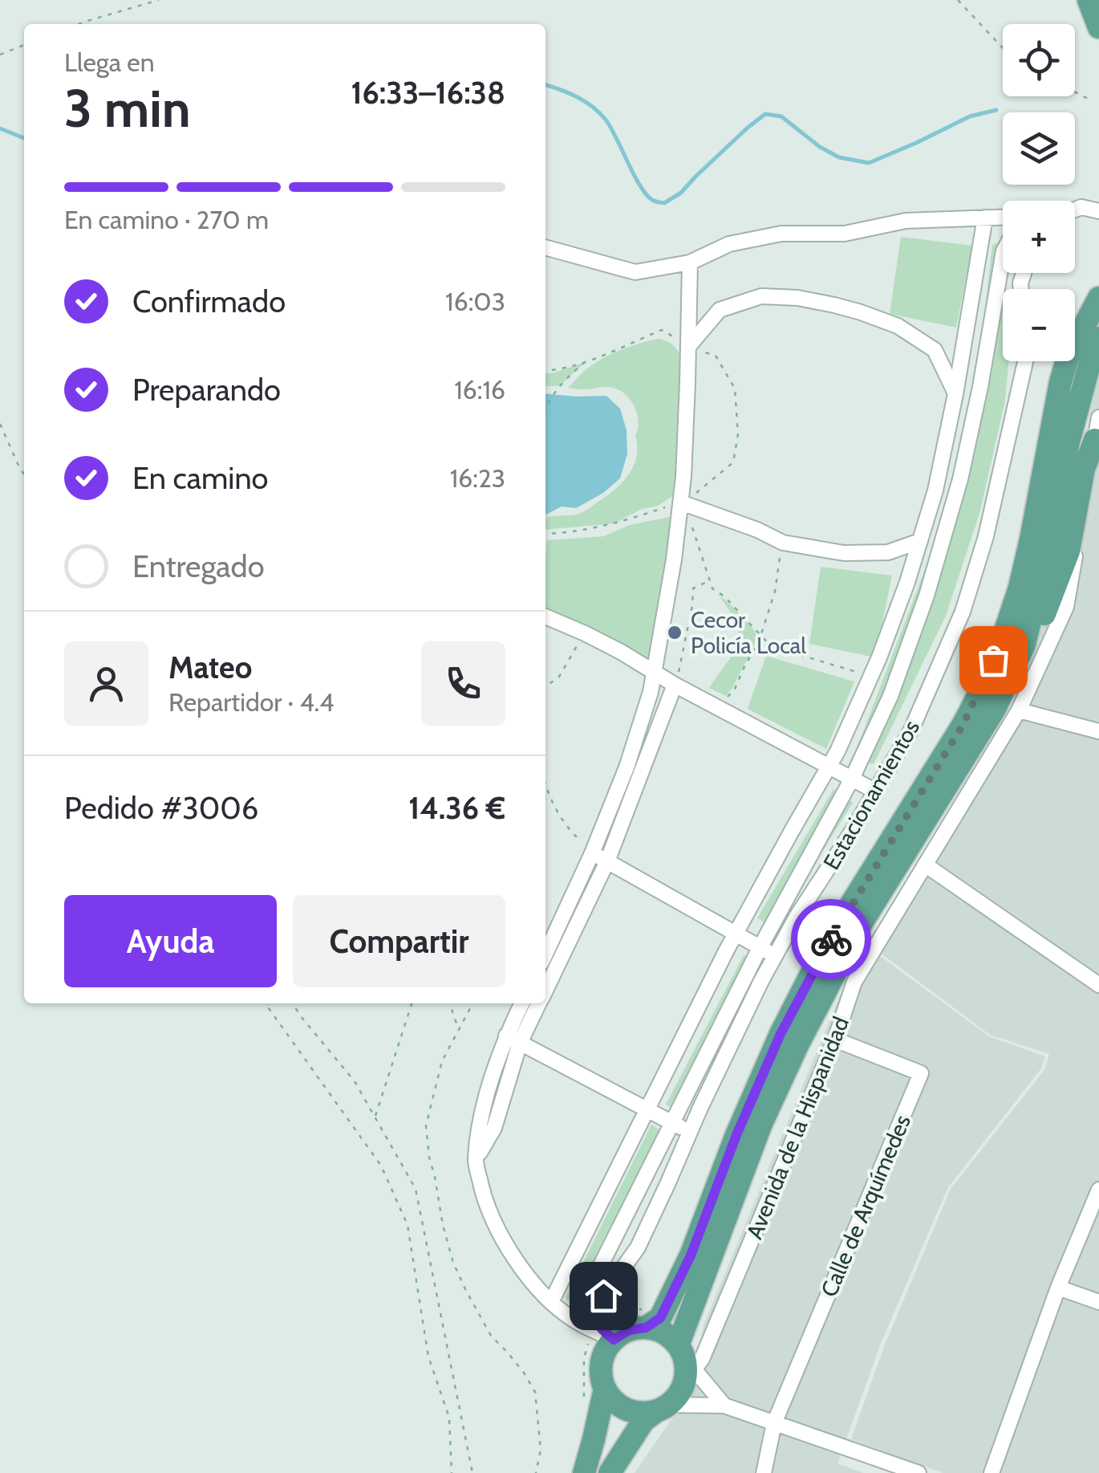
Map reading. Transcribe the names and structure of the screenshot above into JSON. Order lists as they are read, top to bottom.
{
  "streets": {
    "main road": ["Avenida de la Hispanidad"],
    "street": ["Estacionamientos", "Calle de Arquímedes"]
  },
  "crossings": [
    ["Estacionamientos", "Avenida de la Hispanidad"],
    ["Avenida de la Hispanidad", "Calle de Arquímedes"]
  ],
  "places": ["Cecor Policía Local"],
  "page": {
    "map_buttons": ["+", "−"],
    "heading": ["3 min", "Llega en", "16:33–16:38"],
    "panel": [
      "Mateo",
      "Repartidor · 4.4",
      "Pedido #3006",
      "14.36 €"
    ],
    "bar": "En camino · 270 m",
    "list": [
      ["Confirmado", "16:03"],
      ["Preparando", "16:16"],
      ["En camino", "16:23"],
      "Entregado"
    ],
    "buttons": ["Ayuda", "Compartir"]
  }
}
